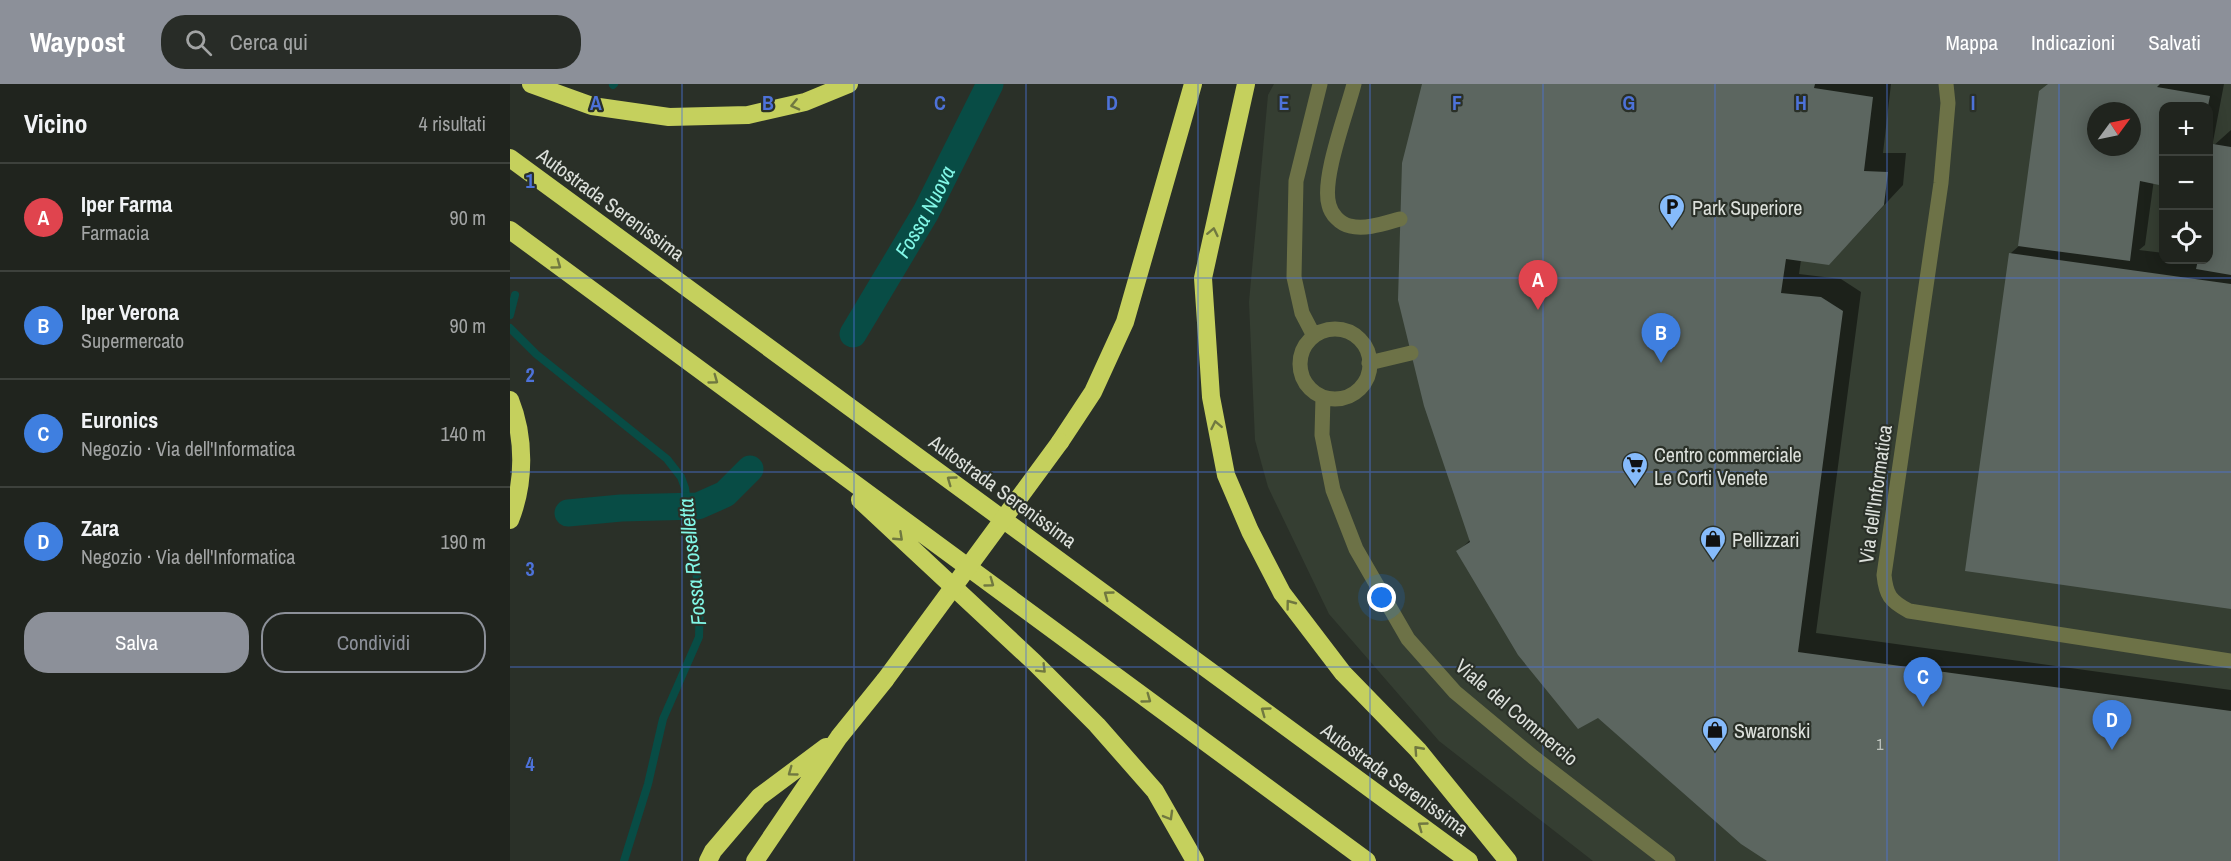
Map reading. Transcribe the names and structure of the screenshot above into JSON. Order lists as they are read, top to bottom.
{
  "streets": {
    "highway": ["Autostrada Serenissima"],
    "street": ["Via dell'Informatica", "Viale del Commercio"]
  },
  "water": ["Fossa Nuova", "Fossa Roselletta"],
  "places": {
    "parking": ["Park Superiore"],
    "supermarket": ["Centro commerciale Le Corti Venete"],
    "shop": ["Pellizzari", "Swaronski"]
  },
  "house_numbers": ["1"],
  "north": "top right",
  "page": {
    "header": "Waypost",
    "search": "Cerca qui",
    "nav": ["Mappa", "Indicazioni", "Salvati"],
    "heading": ["Vicino", "4 risultati"],
    "map_buttons": ["+", "−"],
    "list": [
      {
        "mark": "A",
        "name": "Iper Farma",
        "note": "Farmacia",
        "value": "90 m"
      },
      {
        "mark": "B",
        "name": "Iper Verona",
        "note": "Supermercato",
        "value": "90 m"
      },
      {
        "mark": "C",
        "name": "Euronics",
        "note": "Negozio · Via dell'Informatica",
        "value": "140 m"
      },
      {
        "mark": "D",
        "name": "Zara",
        "note": "Negozio · Via dell'Informatica",
        "value": "190 m"
      }
    ],
    "pins": [
      "A",
      "B",
      "C",
      "D"
    ],
    "buttons": ["Salva", "Condividi"]
  },
  "grid": {
    "columns": [
      "A",
      "B",
      "C",
      "D",
      "E",
      "F",
      "G",
      "H",
      "I"
    ],
    "rows": [
      "1",
      "2",
      "3",
      "4"
    ]
  }
}
